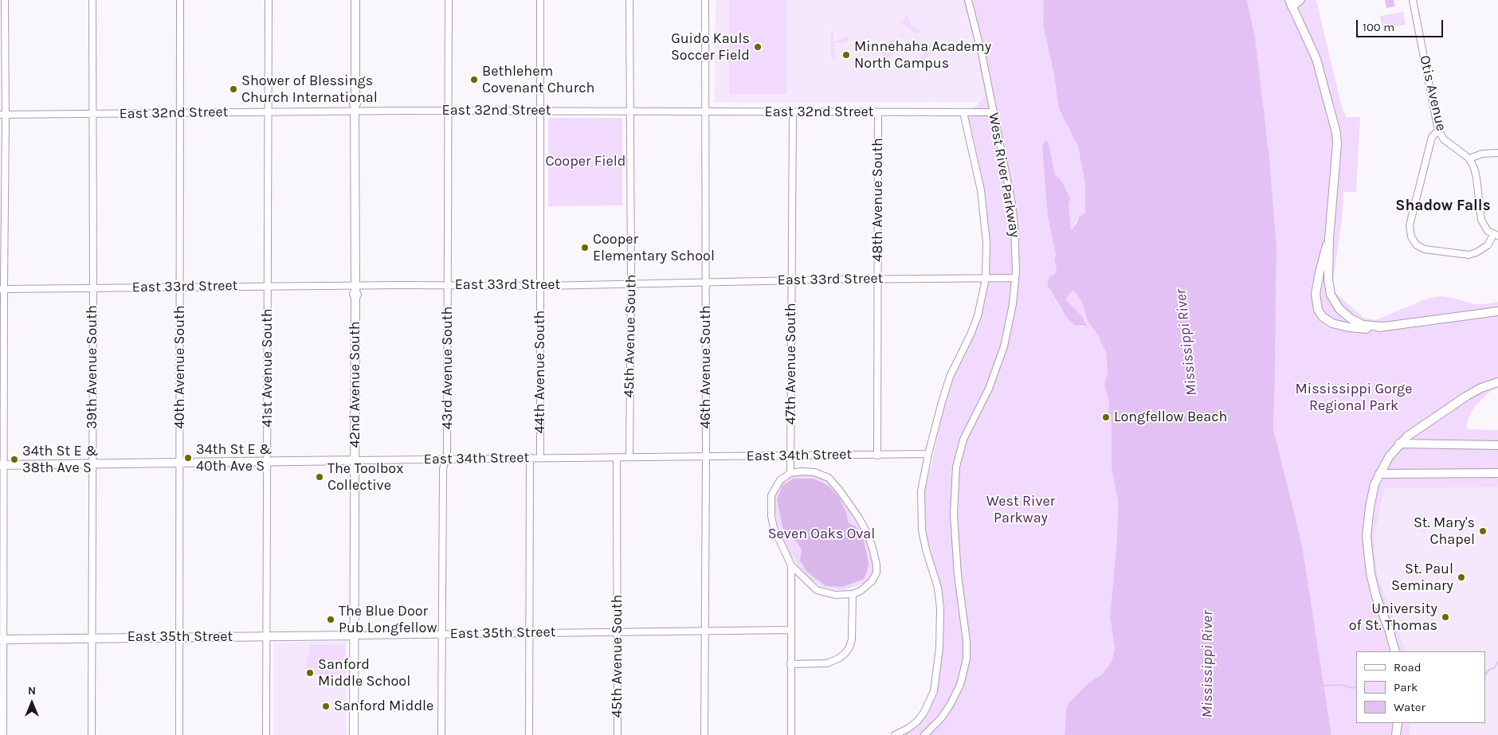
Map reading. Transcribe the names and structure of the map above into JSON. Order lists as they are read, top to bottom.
{
  "streets": {
    "street": [
      "Otis Avenue",
      "East 32nd Street",
      "West River Parkway",
      "48th Avenue South",
      "East 33rd Street",
      "45th Avenue South",
      "47th Avenue South",
      "39th Avenue South",
      "40th Avenue South",
      "46th Avenue South",
      "41st Avenue South",
      "43rd Avenue South",
      "44th Avenue South",
      "42nd Avenue South",
      "East 34th Street",
      "East 35th Street"
    ]
  },
  "crossings": [
    ["East 32nd Street", "West River Parkway"],
    ["East 32nd Street", "48th Avenue South"],
    ["East 32nd Street", "45th Avenue South"],
    ["East 32nd Street", "47th Avenue South"],
    ["East 32nd Street", "39th Avenue South"],
    ["East 32nd Street", "40th Avenue South"],
    ["East 32nd Street", "46th Avenue South"],
    ["East 32nd Street", "41st Avenue South"],
    ["East 32nd Street", "43rd Avenue South"],
    ["East 32nd Street", "44th Avenue South"],
    ["East 32nd Street", "42nd Avenue South"],
    ["West River Parkway", "East 33rd Street"],
    ["48th Avenue South", "East 33rd Street"],
    ["48th Avenue South", "East 34th Street"],
    ["East 33rd Street", "45th Avenue South"],
    ["East 33rd Street", "47th Avenue South"],
    ["East 33rd Street", "39th Avenue South"],
    ["East 33rd Street", "40th Avenue South"],
    ["East 33rd Street", "46th Avenue South"],
    ["East 33rd Street", "41st Avenue South"],
    ["East 33rd Street", "43rd Avenue South"],
    ["East 33rd Street", "44th Avenue South"],
    ["East 33rd Street", "42nd Avenue South"],
    ["45th Avenue South", "East 34th Street"],
    ["45th Avenue South", "East 35th Street"],
    ["47th Avenue South", "East 34th Street"],
    ["39th Avenue South", "East 34th Street"],
    ["39th Avenue South", "East 35th Street"],
    ["40th Avenue South", "East 34th Street"],
    ["40th Avenue South", "East 35th Street"],
    ["46th Avenue South", "East 34th Street"],
    ["46th Avenue South", "East 35th Street"],
    ["41st Avenue South", "East 34th Street"],
    ["41st Avenue South", "East 35th Street"],
    ["43rd Avenue South", "East 34th Street"],
    ["43rd Avenue South", "East 35th Street"],
    ["44th Avenue South", "East 34th Street"],
    ["42nd Avenue South", "East 34th Street"],
    ["42nd Avenue South", "East 35th Street"]
  ],
  "districts": ["Shadow Falls"],
  "water": ["Mississippi River"],
  "parks": [
    "Cooper Field",
    "Mississippi Gorge Regional Park",
    "West River Parkway",
    "Seven Oaks Oval"
  ],
  "places": [
    "Guido Kauls Soccer Field",
    "Minnehaha Academy North Campus",
    "Bethlehem Covenant Church",
    "Shower of Blessings Church International",
    "Cooper Elementary School",
    "Longfellow Beach",
    "34th St E & 40th Ave S",
    "34th St E & 38th Ave S",
    "The Toolbox Collective",
    "St. Mary's Chapel",
    "St. Paul Seminary",
    "University of St. Thomas",
    "The Blue Door Pub Longfellow",
    "Sanford Middle School",
    "Sanford Middle"
  ],
  "legend": ["Road", "Park", "Water"],
  "scale_bar": "100 m",
  "north": "top"
}
